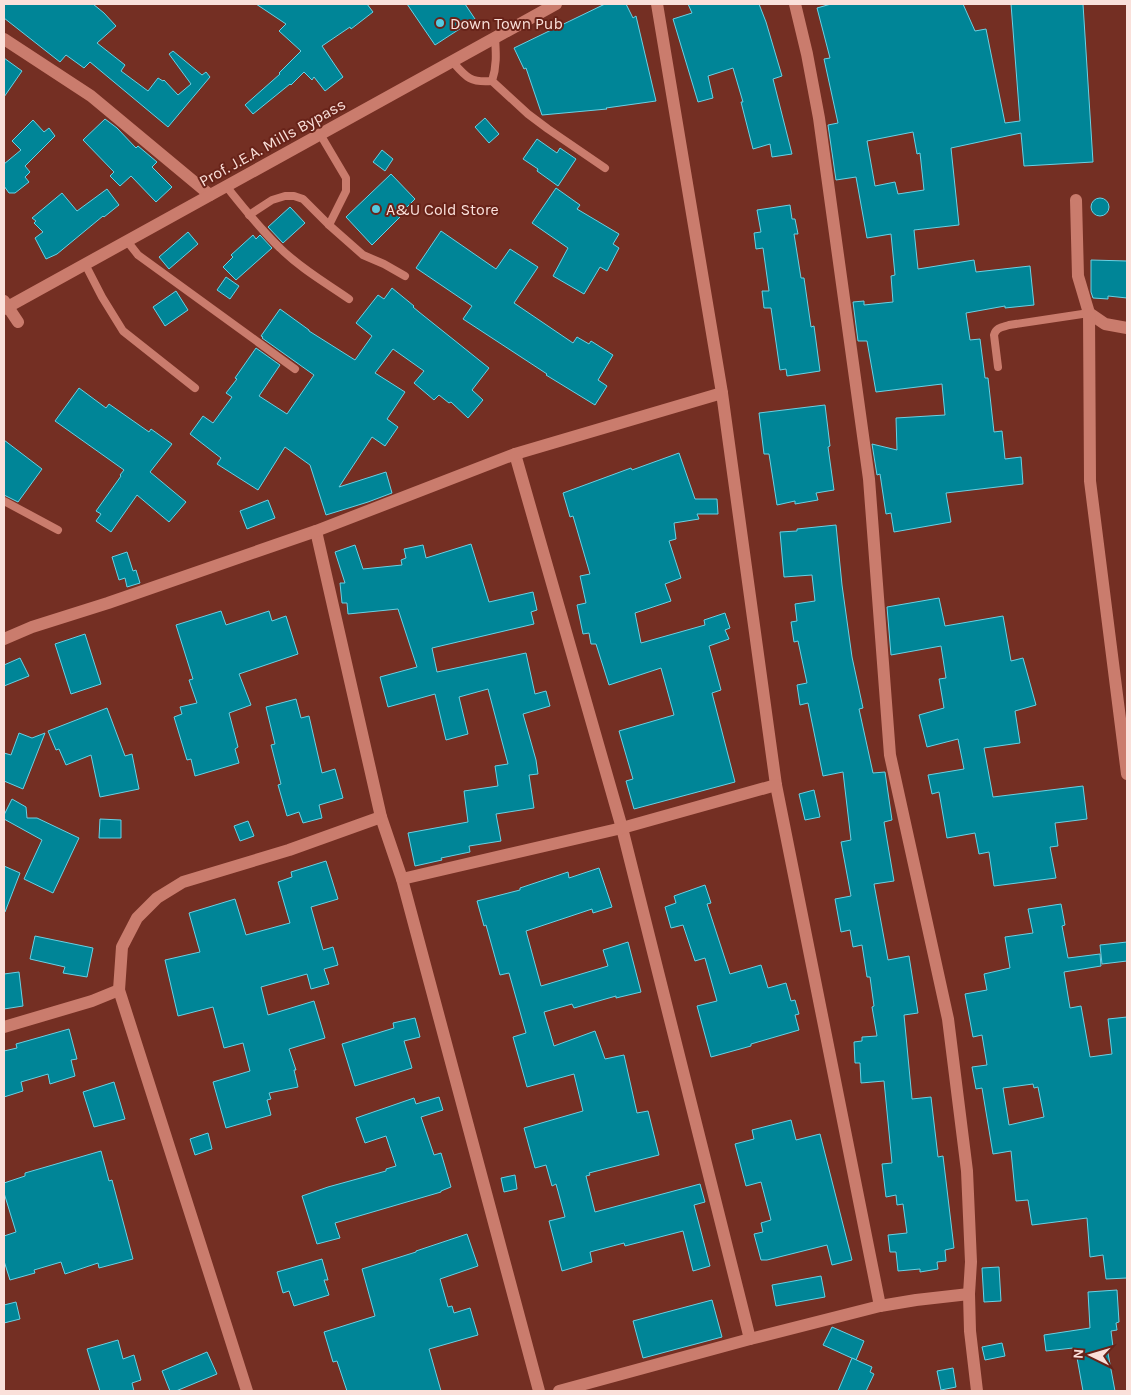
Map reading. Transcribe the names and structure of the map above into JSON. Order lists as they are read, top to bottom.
{
  "streets": {
    "street": ["Prof. J.E.A. Mills Bypass"]
  },
  "places": ["Down Town Pub", "A&U Cold Store"],
  "north": "left"
}
